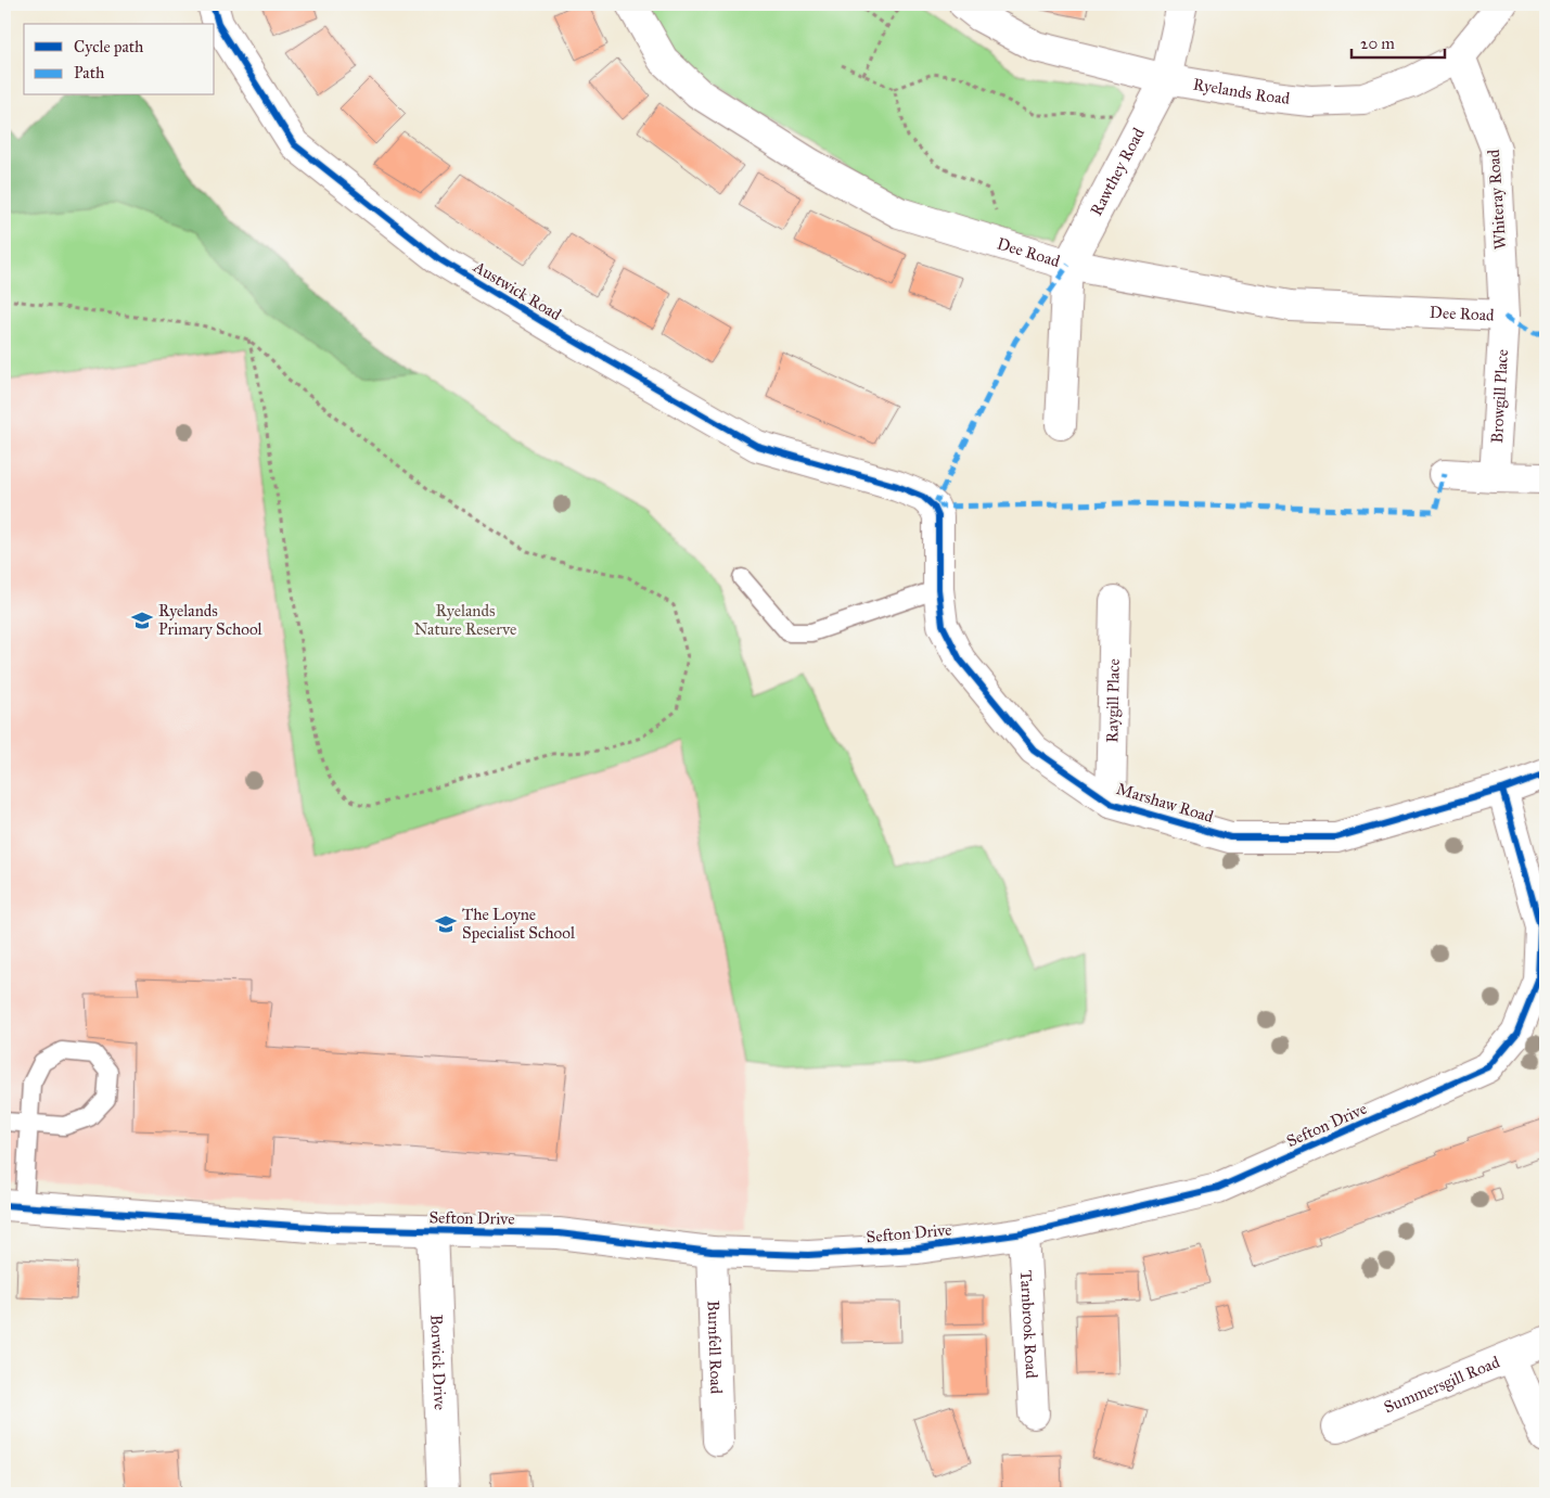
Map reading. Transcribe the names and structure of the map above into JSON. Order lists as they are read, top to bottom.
{
  "streets": {
    "street": [
      "Ryelands Road",
      "Rawthey Road",
      "Whiteray Road",
      "Dee Road",
      "Austwick Road",
      "Browgill Place",
      "Raygill Place",
      "Marshaw Road",
      "Sefton Drive",
      "Tarnbrook Road",
      "Burnfell Road",
      "Borwick Drive",
      "Summersgill Road"
    ]
  },
  "crossings": [
    ["Ryelands Road", "Rawthey Road"],
    ["Ryelands Road", "Whiteray Road"],
    ["Rawthey Road", "Dee Road"],
    ["Whiteray Road", "Dee Road"],
    ["Whiteray Road", "Browgill Place"],
    ["Dee Road", "Browgill Place"],
    ["Austwick Road", "Marshaw Road"],
    ["Raygill Place", "Marshaw Road"],
    ["Marshaw Road", "Sefton Drive"],
    ["Sefton Drive", "Tarnbrook Road"],
    ["Sefton Drive", "Burnfell Road"],
    ["Sefton Drive", "Borwick Drive"]
  ],
  "parks": ["Ryelands Nature Reserve"],
  "places": {
    "school or university": ["Ryelands Primary School", "The Loyne Specialist School"]
  },
  "legend": ["Cycle path", "Path"],
  "scale_bar": "20 m"
}
